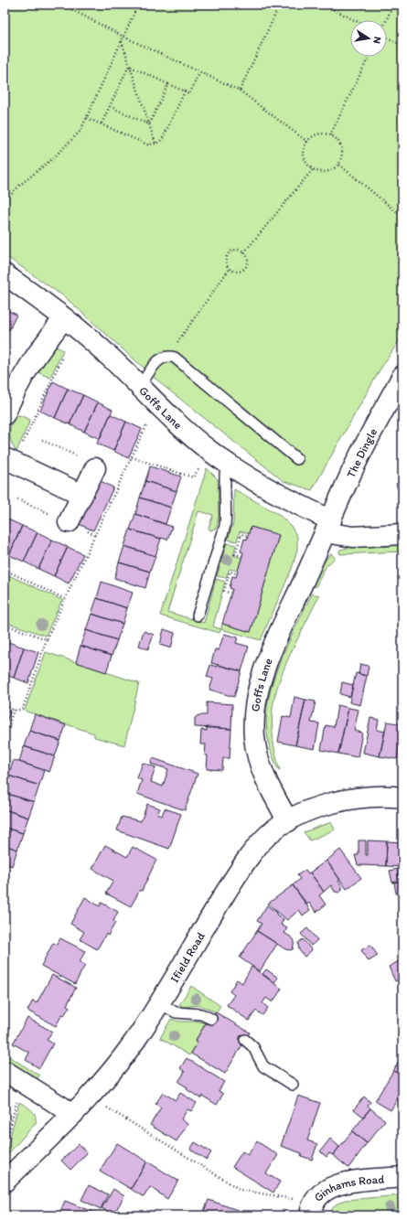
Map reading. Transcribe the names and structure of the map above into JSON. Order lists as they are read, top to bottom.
{
  "streets": {
    "street": [
      "Goffs Lane",
      "The Dingle",
      "Ifield Road",
      "Ginhams Road"
    ]
  },
  "crossings": [
    ["Goffs Lane", "The Dingle"],
    ["Goffs Lane", "Ifield Road"]
  ],
  "north": "right"
}
